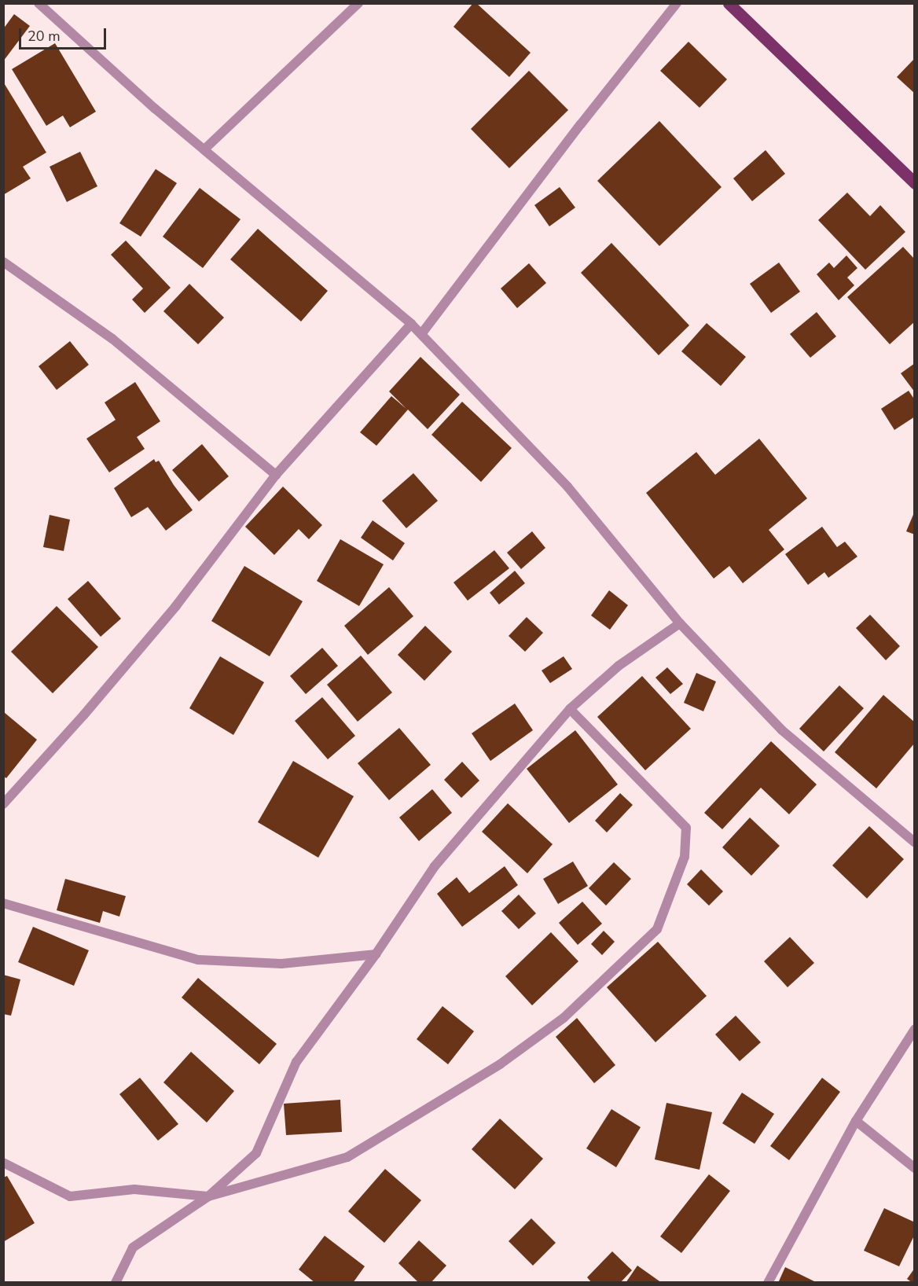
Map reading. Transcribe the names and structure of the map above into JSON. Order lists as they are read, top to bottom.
{
  "scale_bar": "20 m"
}
